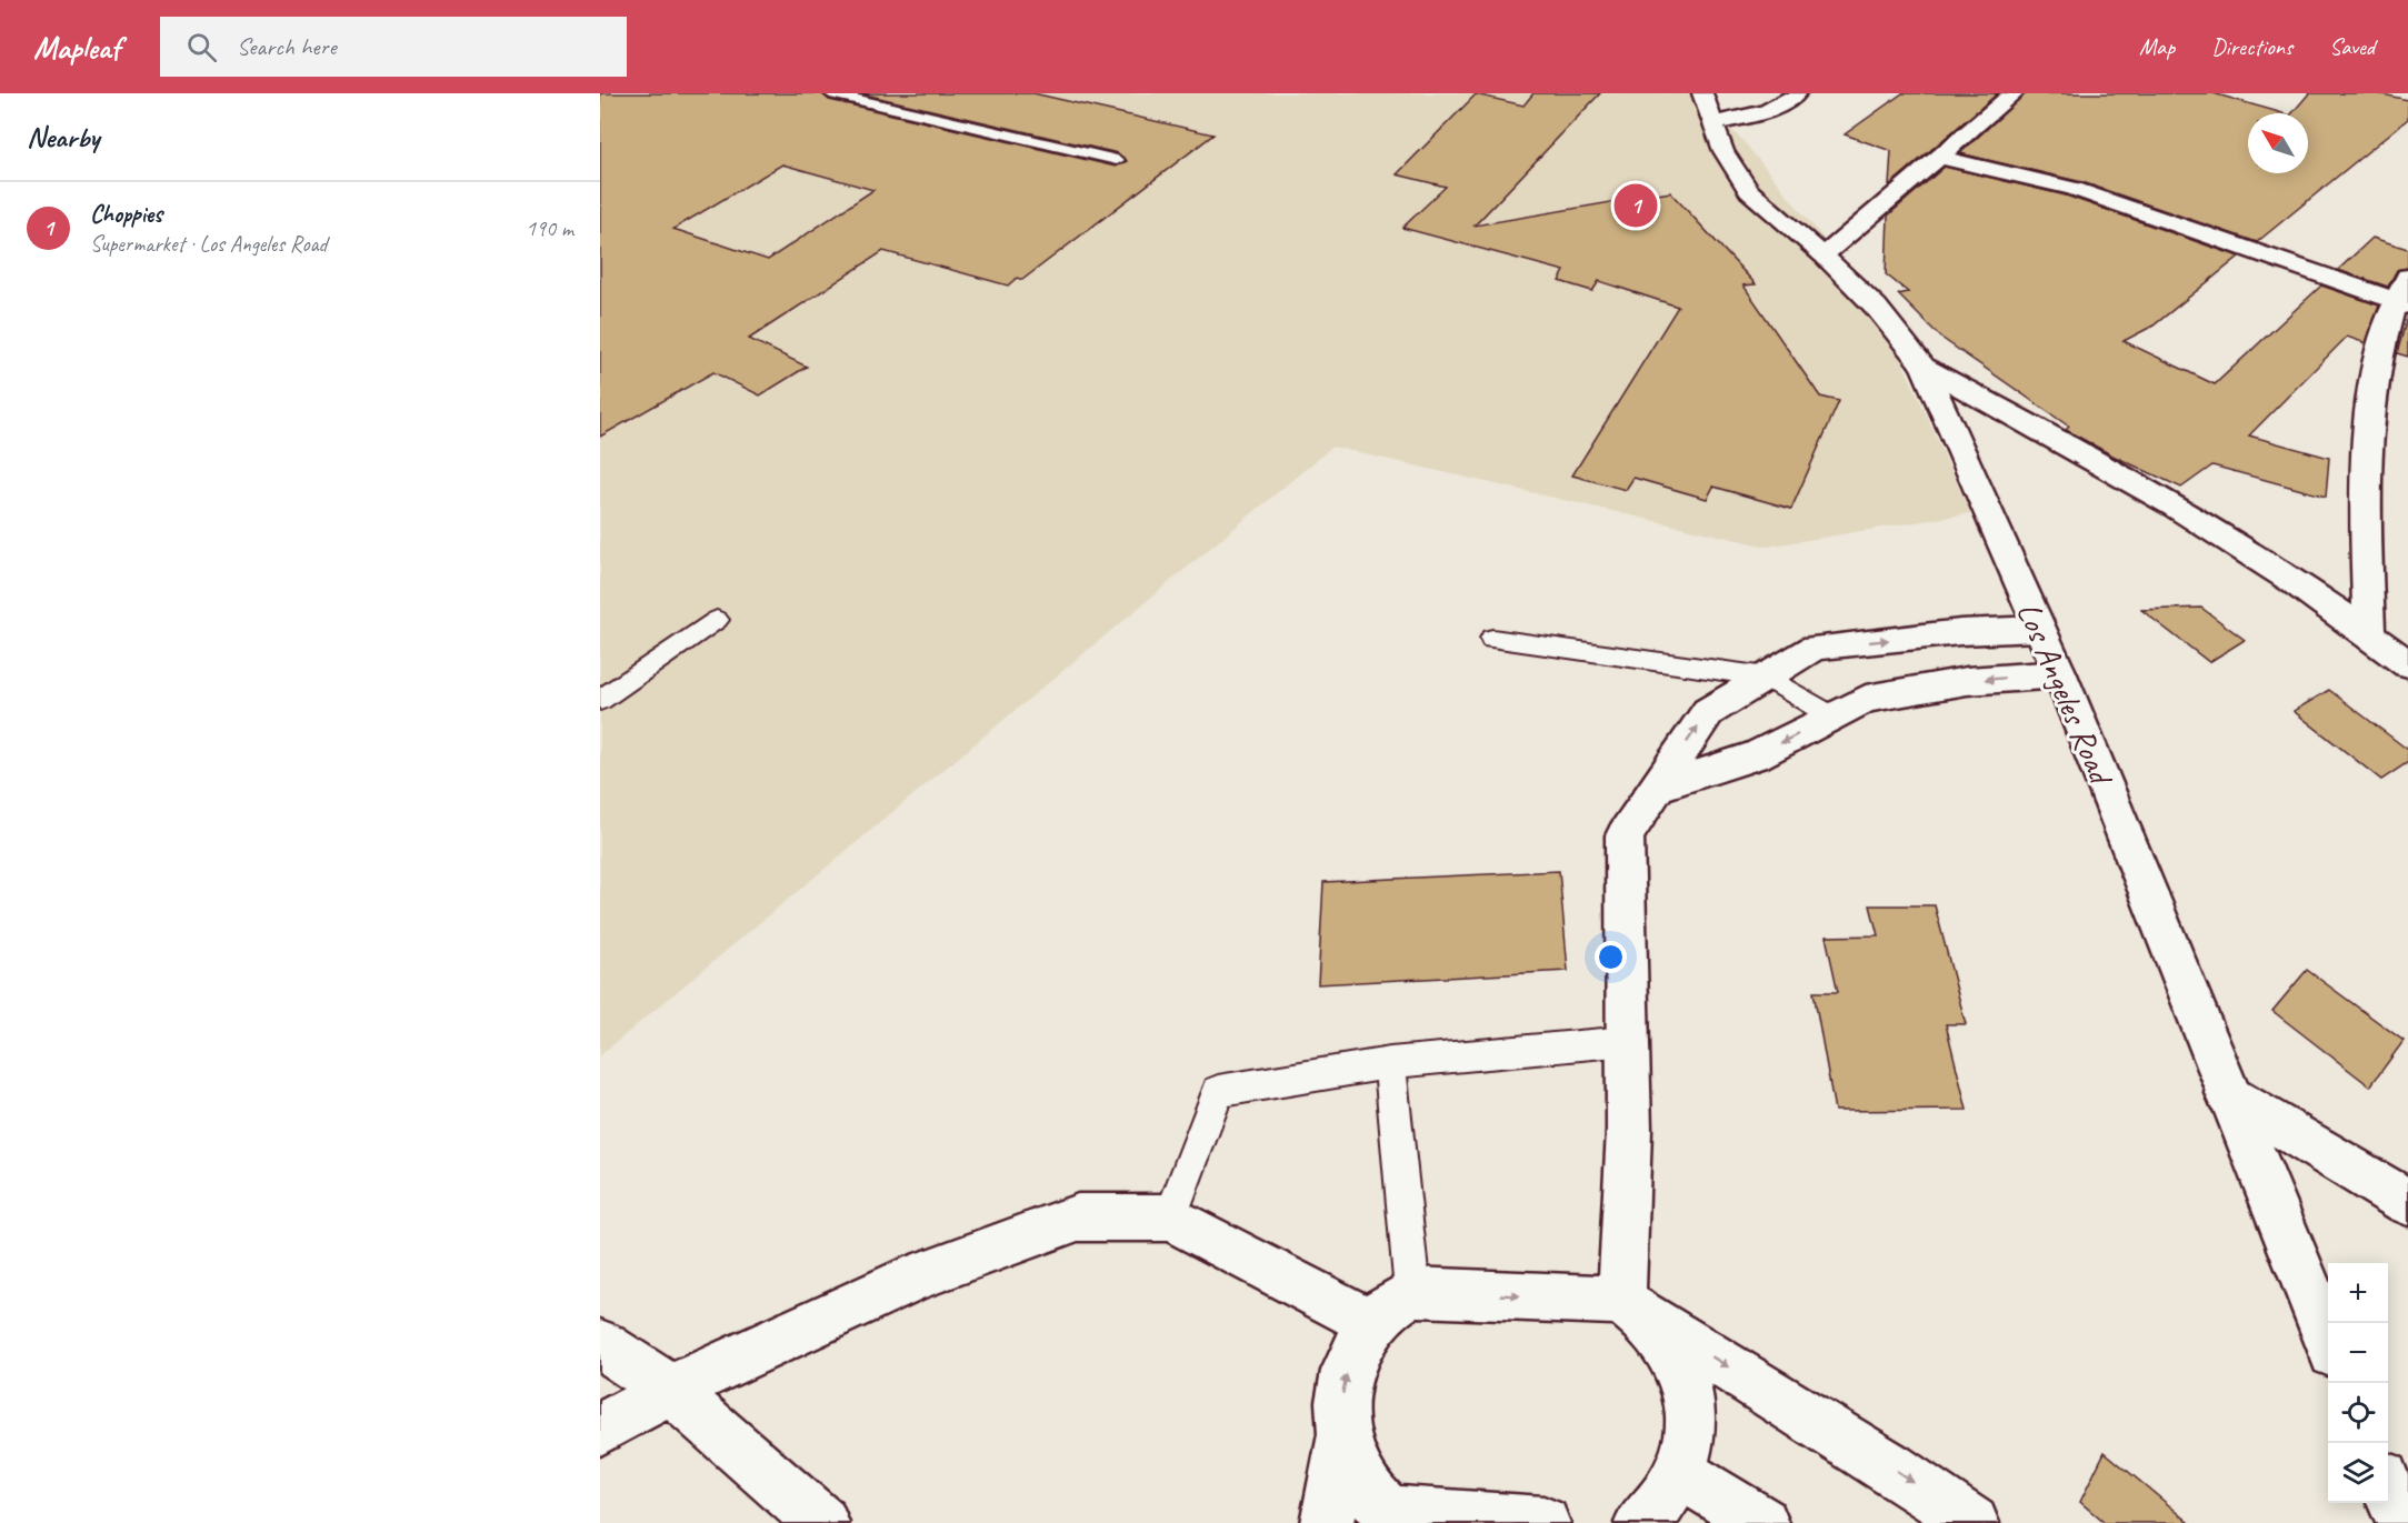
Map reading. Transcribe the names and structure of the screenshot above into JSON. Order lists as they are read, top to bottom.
{
  "streets": {
    "street": ["Los Angeles Road"]
  },
  "north": "top left",
  "page": {
    "header": "Mapleaf",
    "search": "Search here",
    "nav": ["Map", "Directions", "Saved"],
    "heading": "Nearby",
    "list": [
      {
        "mark": "1",
        "name": "Choppies",
        "note": "Supermarket · Los Angeles Road",
        "value": "190 m"
      }
    ],
    "pins": "1",
    "map_buttons": ["+", "−"]
  }
}
